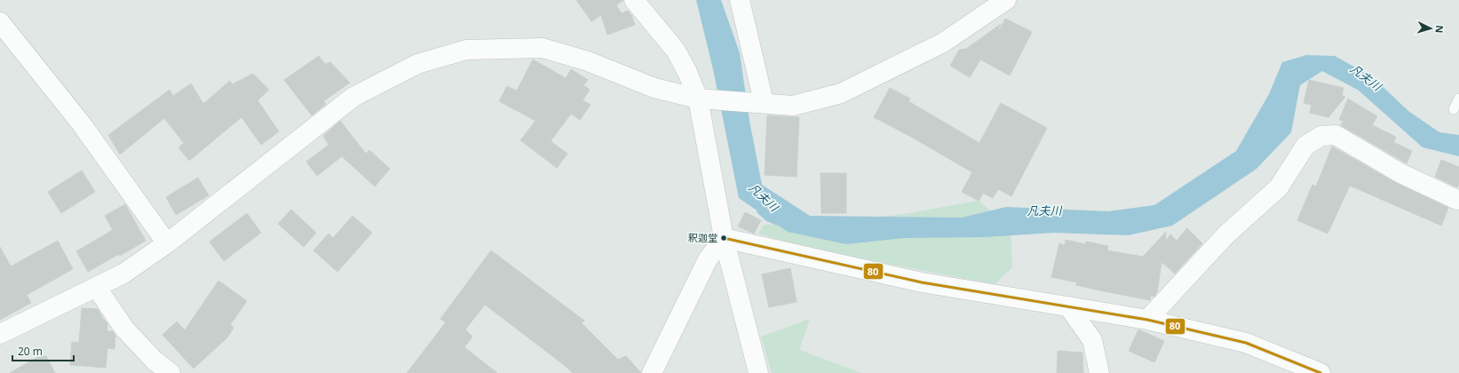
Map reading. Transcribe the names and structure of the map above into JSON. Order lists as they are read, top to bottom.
{
  "water": ["凡夫川"],
  "places": ["釈迦堂"],
  "lines": ["transit line 80"],
  "scale_bar": "20 m",
  "north": "right"
}
